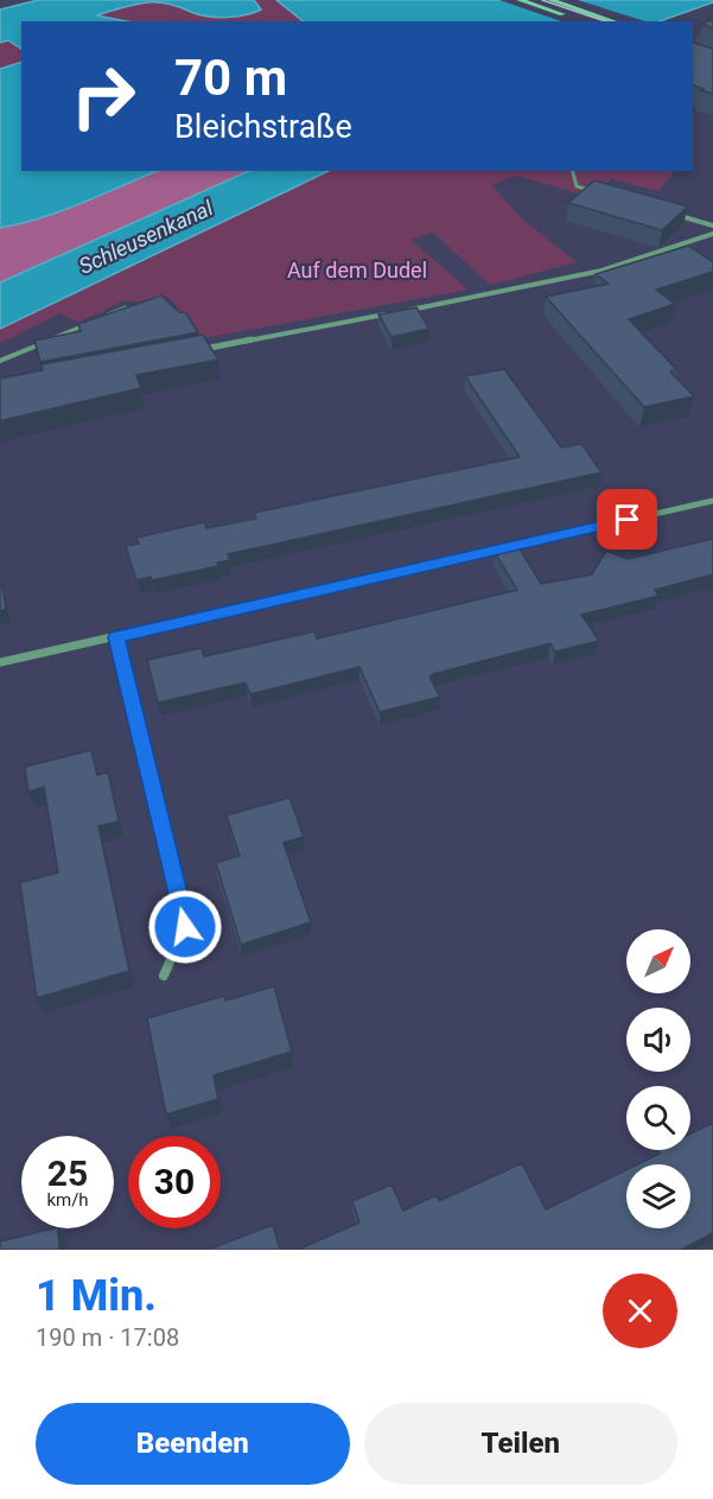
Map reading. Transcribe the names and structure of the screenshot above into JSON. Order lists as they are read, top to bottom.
{
  "water": ["Schleusenkanal"],
  "parks": ["Auf dem Dudel"],
  "north": "top right",
  "page": {
    "turn": ["70 m", "Bleichstraße"],
    "speed": "25 km/h",
    "limit": "30",
    "heading": ["1 Min.", "190 m · 17:08"],
    "buttons": ["Beenden", "Teilen"]
  }
}
